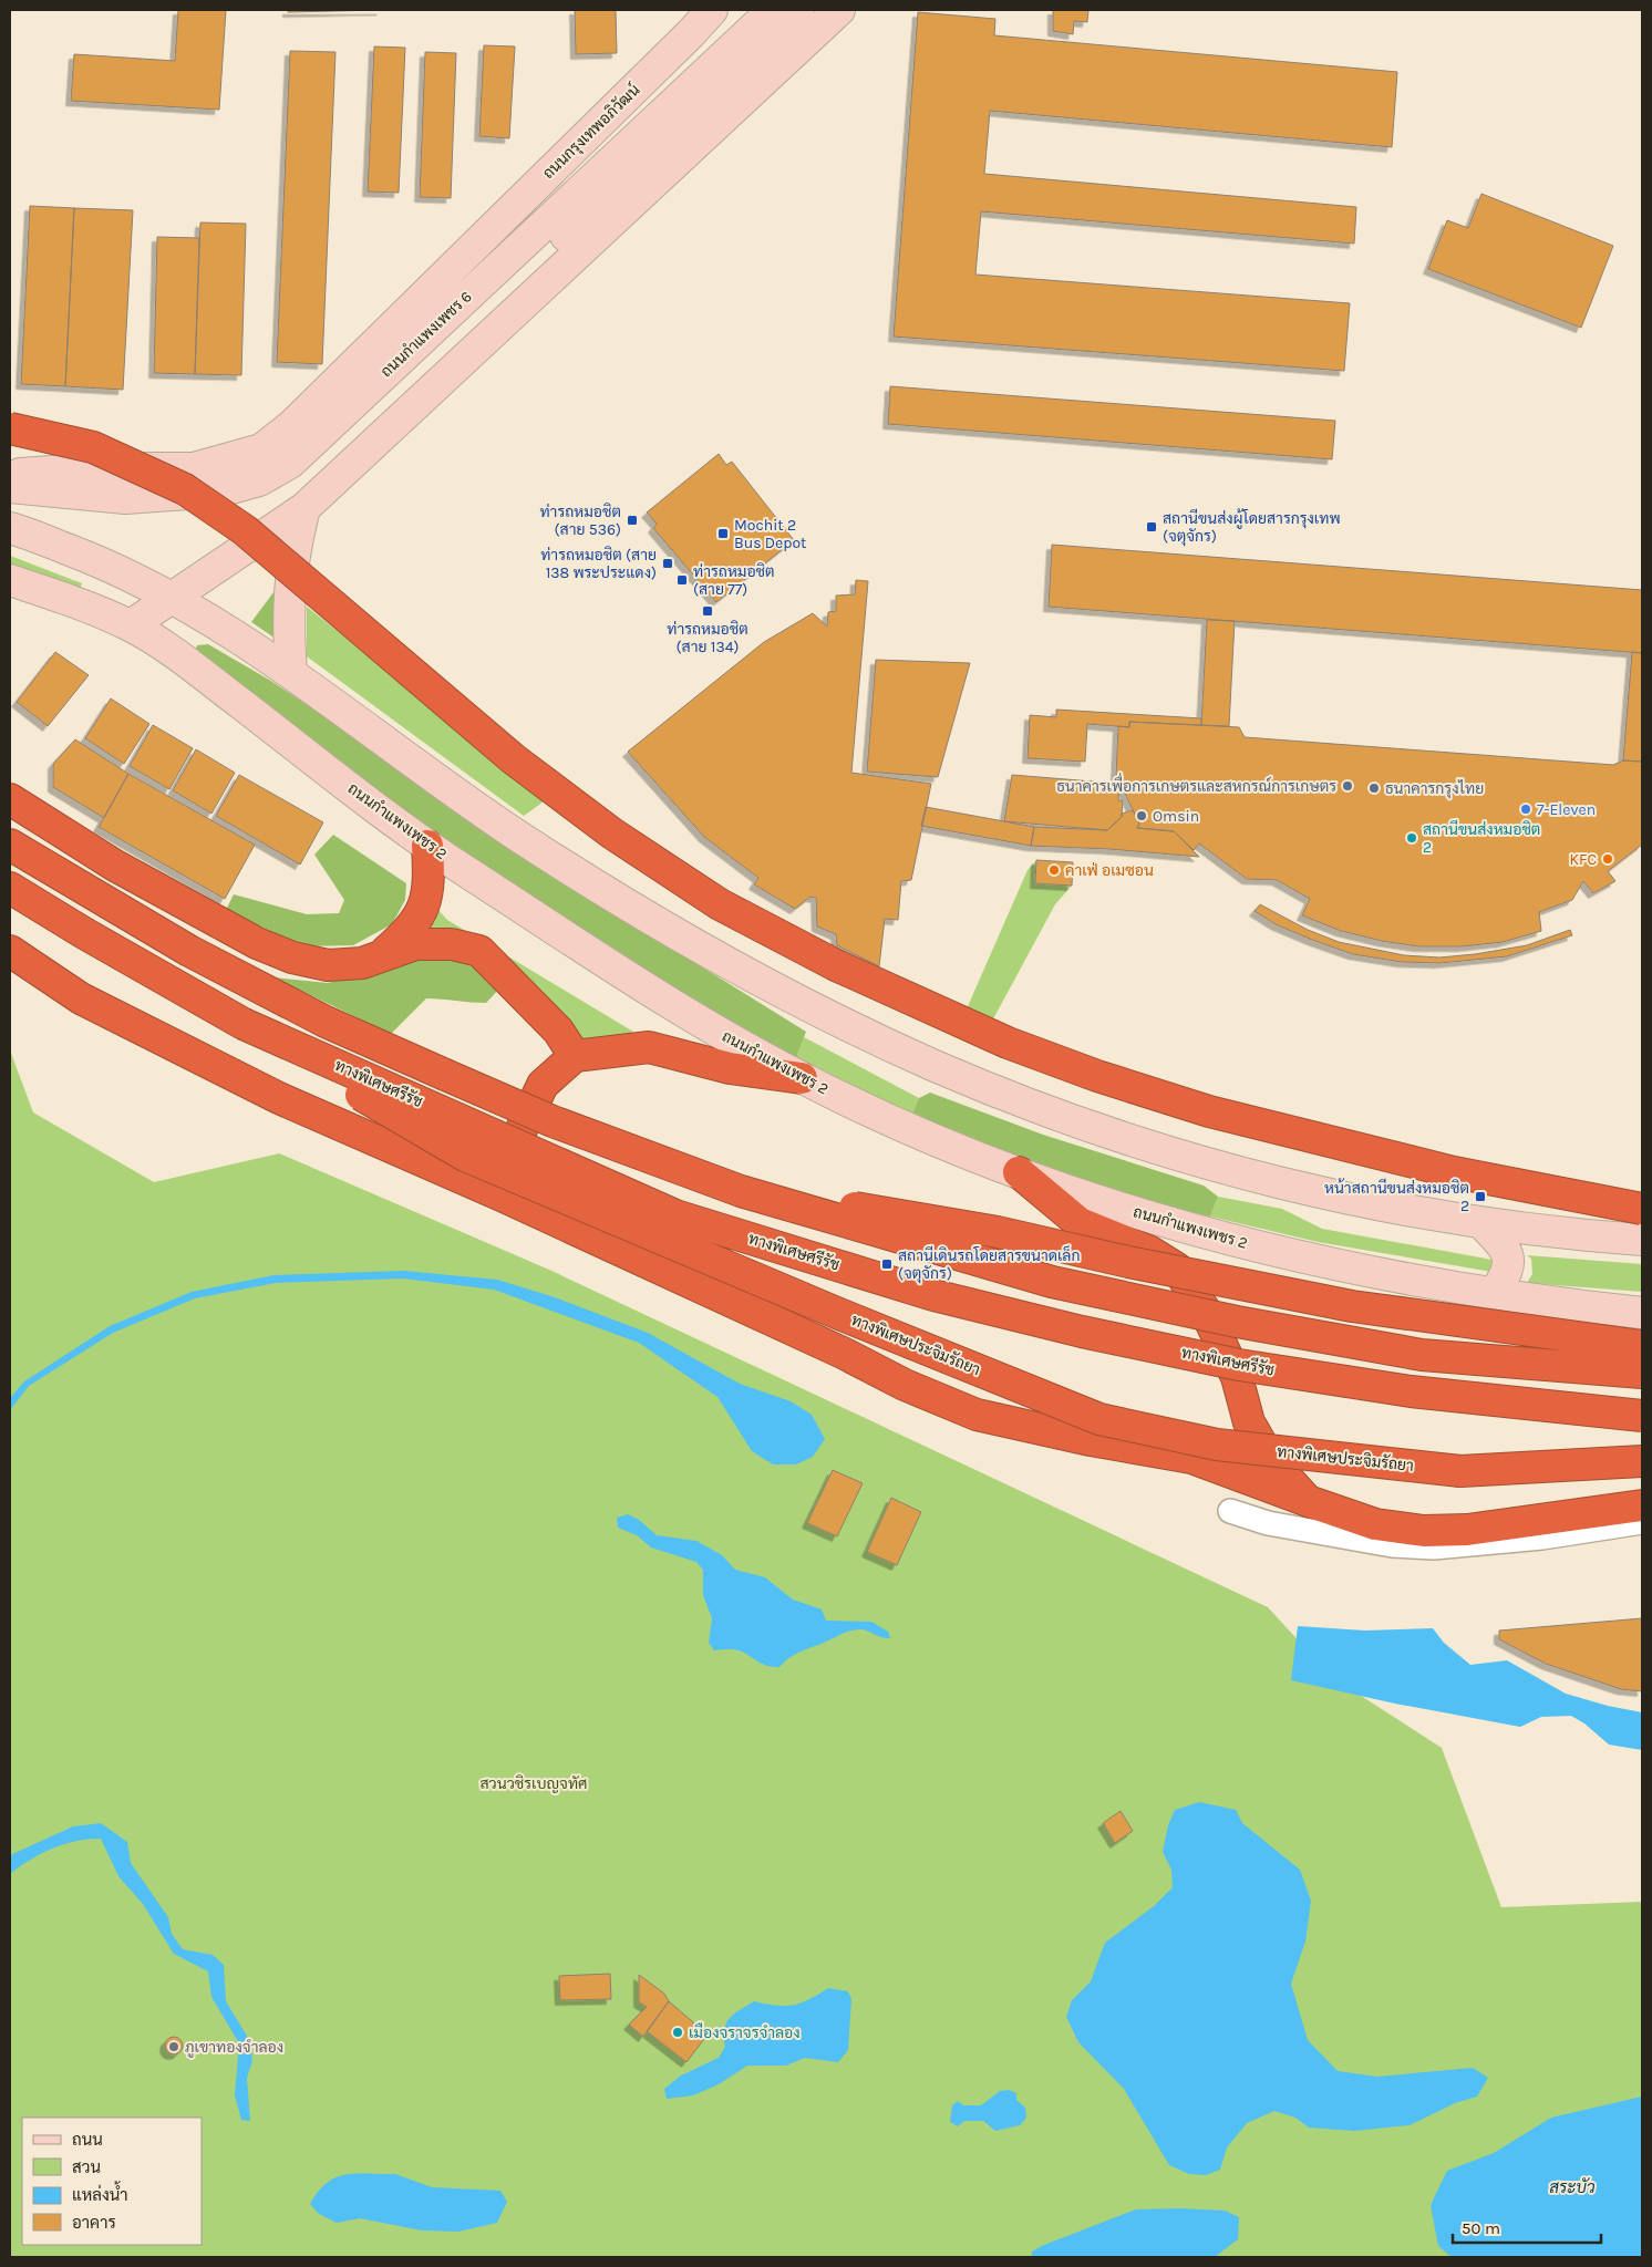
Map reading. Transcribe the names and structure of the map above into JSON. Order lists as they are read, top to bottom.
{
  "streets": {
    "highway": ["ทางพิเศษศรีรัช", "ทางพิเศษประจิมรัถยา"],
    "main road": ["ถนนกรุงเทพอภิวัฒน์", "ถนนกำแพงเพชร 6", "ถนนกำแพงเพชร 2"]
  },
  "crossings": [
    ["ถนนกรุงเทพอภิวัฒน์", "ถนนกำแพงเพชร 6"],
    ["ทางพิเศษศรีรัช", "ทางพิเศษประจิมรัถยา"]
  ],
  "water": ["สระบัว"],
  "parks": ["สวนวชิรเบญจทัศ"],
  "places": {
    "transit": [
      "ท่ารถหมอชิต (สาย 536)",
      "สถานีขนส่งผู้โดยสารกรุงเทพ (จตุจักร)",
      "Mochit 2 Bus Depot",
      "ท่ารถหมอชิต (สาย 138 พระประแดง)",
      "ท่ารถหมอชิต (สาย 77)",
      "ท่ารถหมอชิต (สาย 134)",
      "หน้าสถานีขนส่งหมอชิต 2",
      "สถานีเดินรถโดยสารขนาดเล็ก (จตุจักร)"
    ],
    "other": [
      "ธนาคารเพื่อการเกษตรและสหกรณ์การเกษตร",
      "ธนาคารกรุงไทย",
      "7-Eleven",
      "Omsin",
      "สถานีขนส่งหมอชิต 2",
      "KFC",
      "คาเฟ่ อเมซอน",
      "เมืองจราจรจำลอง",
      "ภูเขาทองจำลอง"
    ]
  },
  "legend": [
    "ถนน",
    "สวน",
    "แหล่งน้ำ",
    "อาคาร"
  ],
  "scale_bar": "50 m"
}
